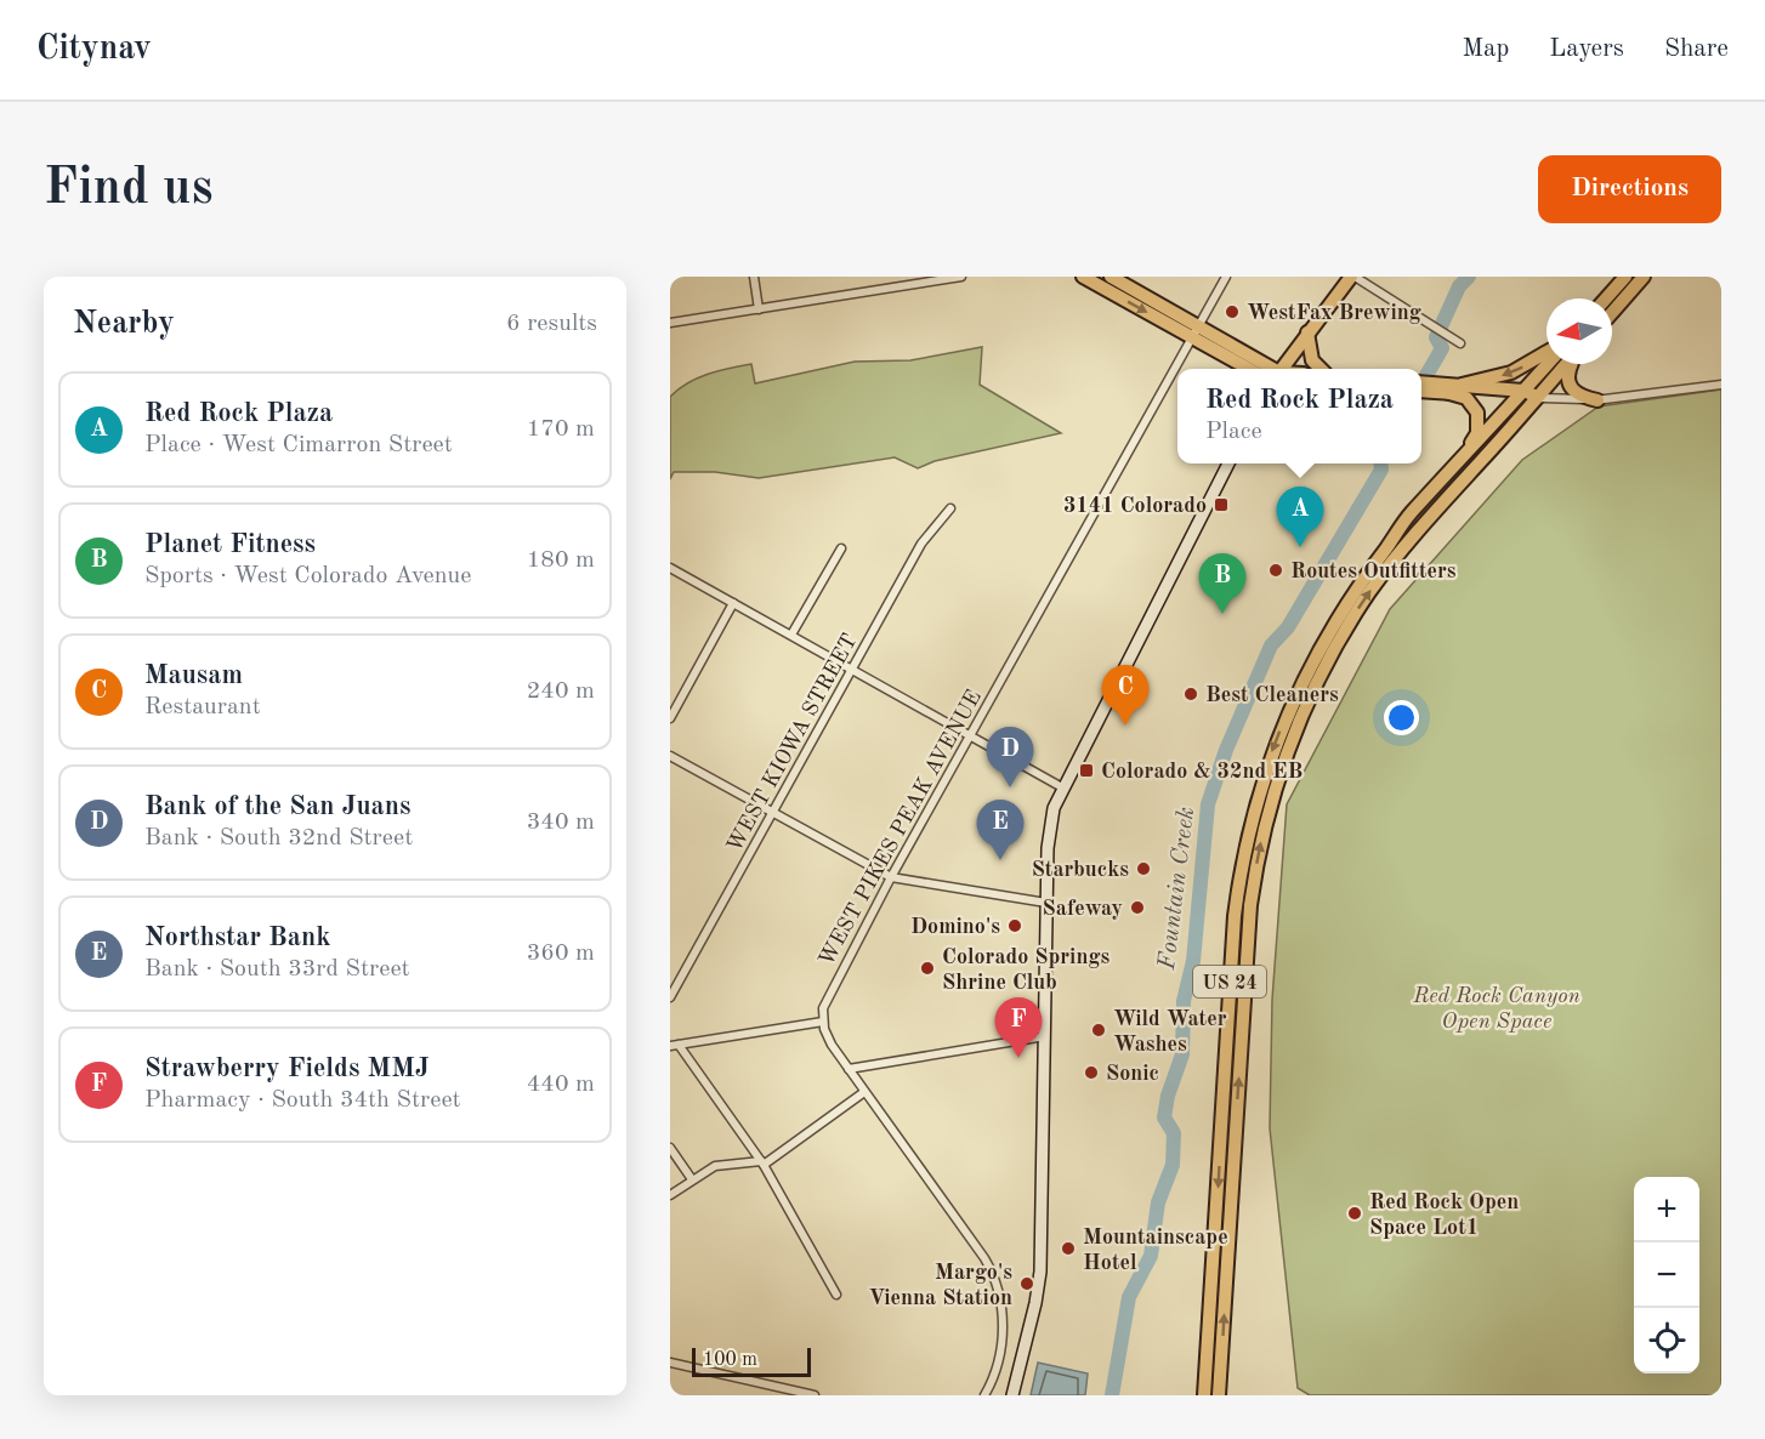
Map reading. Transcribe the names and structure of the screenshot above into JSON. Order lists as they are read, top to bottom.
{
  "streets": {
    "main road": ["US 24"],
    "street": ["WEST KIOWA STREET", "WEST PIKES PEAK AVENUE"]
  },
  "water": ["Fountain Creek"],
  "parks": ["Red Rock Canyon Open Space"],
  "places": {
    "other": [
      "WestFax Brewing",
      "Routes Outfitters",
      "Best Cleaners",
      "Starbucks",
      "Safeway",
      "Domino's",
      "Colorado Springs Shrine Club",
      "Wild Water Washes",
      "Sonic",
      "Red Rock Open Space Lot1",
      "Mountainscape Hotel",
      "Margo's Vienna Station"
    ],
    "transit": ["3141 Colorado", "Colorado & 32nd EB"]
  },
  "scale_bar": "100 m",
  "north": "left",
  "page": {
    "header": "Citynav",
    "nav": ["Map", "Layers", "Share"],
    "buttons": "Directions",
    "title": "Find us",
    "heading": ["Nearby", "6 results"],
    "popup": ["Red Rock Plaza", "Place"],
    "list": [
      {
        "mark": "A",
        "name": "Red Rock Plaza",
        "note": "Place · West Cimarron Street",
        "value": "170 m"
      },
      {
        "mark": "B",
        "name": "Planet Fitness",
        "note": "Sports · West Colorado Avenue",
        "value": "180 m"
      },
      {
        "mark": "C",
        "name": "Mausam",
        "note": "Restaurant",
        "value": "240 m"
      },
      {
        "mark": "D",
        "name": "Bank of the San Juans",
        "note": "Bank · South 32nd Street",
        "value": "340 m"
      },
      {
        "mark": "E",
        "name": "Northstar Bank",
        "note": "Bank · South 33rd Street",
        "value": "360 m"
      },
      {
        "mark": "F",
        "name": "Strawberry Fields MMJ",
        "note": "Pharmacy · South 34th Street",
        "value": "440 m"
      }
    ],
    "pins": [
      "A",
      "B",
      "C",
      "D",
      "E",
      "F"
    ],
    "map_buttons": ["+", "−"],
    "scale": "100 m"
  }
}
